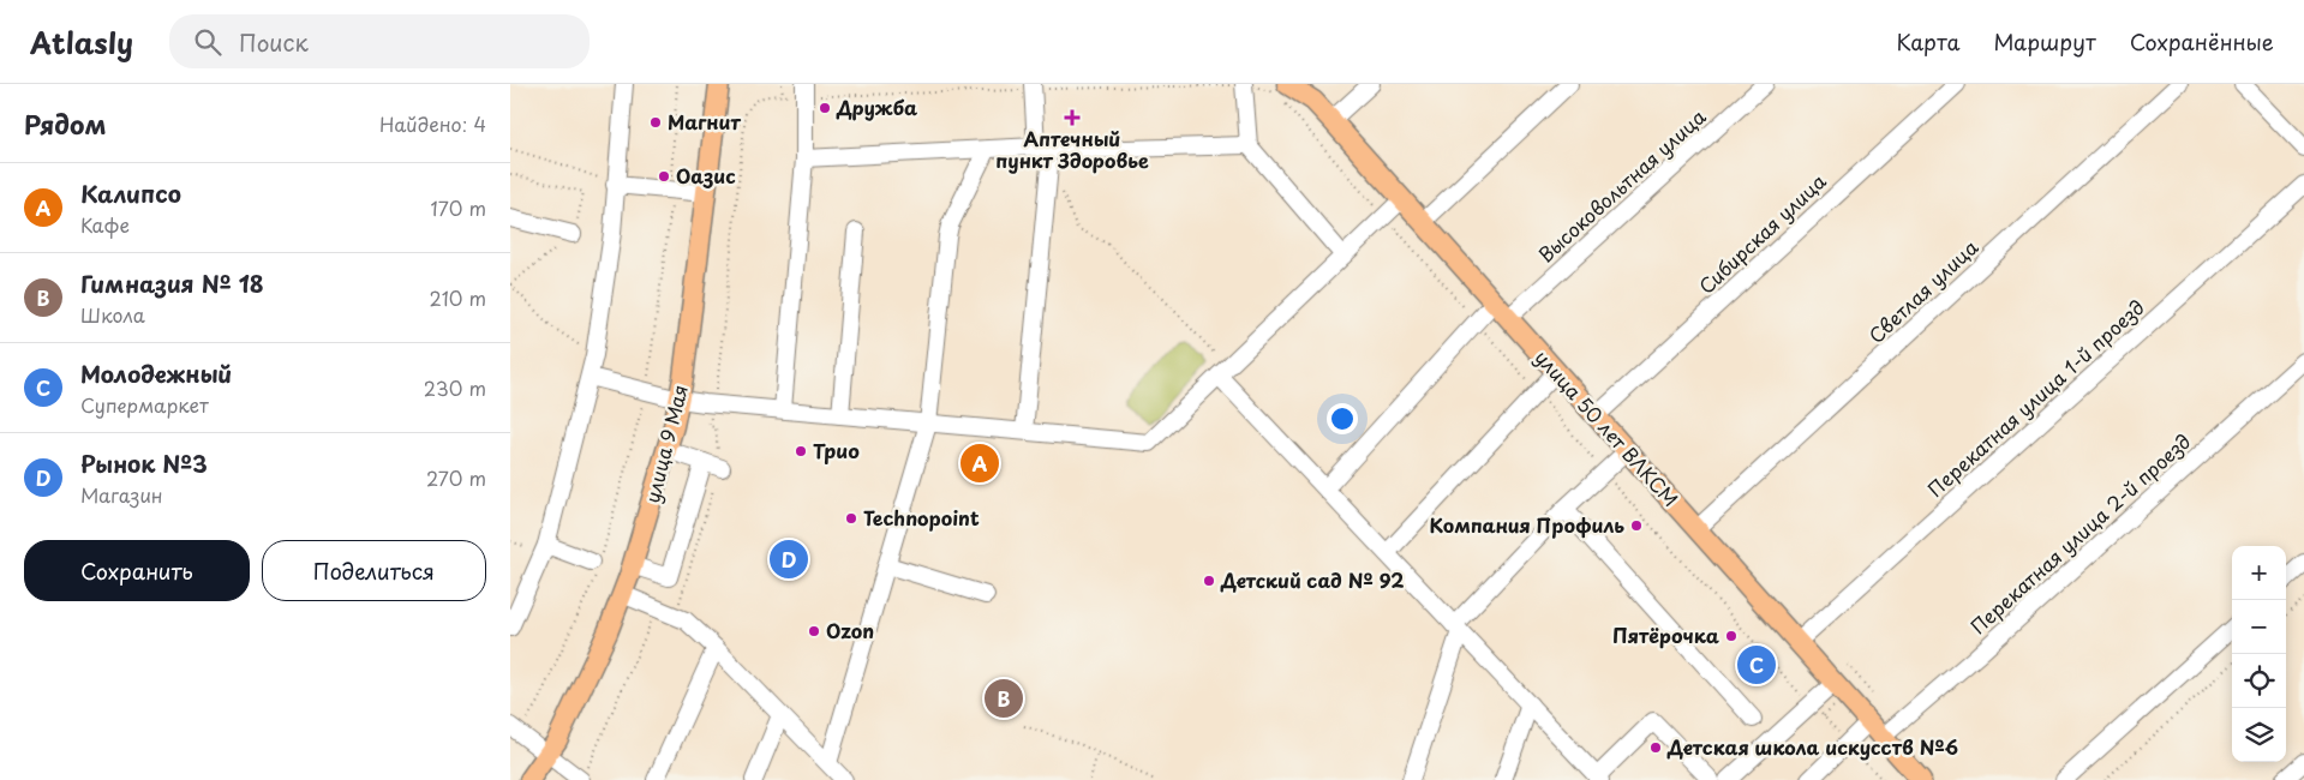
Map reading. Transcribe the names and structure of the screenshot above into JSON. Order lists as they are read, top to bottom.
{
  "streets": {
    "main road": ["улица 50 лет ВЛКСМ", "улица 9 Мая"],
    "street": [
      "Высоковольтная улица",
      "Сибирская улица",
      "Светлая улица",
      "Перекатная улица 1-й проезд",
      "Перекатная улица 2-й проезд"
    ]
  },
  "crossings": [
    ["Высоковольтная улица", "улица 50 лет ВЛКСМ"],
    ["Сибирская улица", "улица 50 лет ВЛКСМ"],
    ["Светлая улица", "улица 50 лет ВЛКСМ"],
    ["Перекатная улица 1-й проезд", "улица 50 лет ВЛКСМ"],
    ["улица 50 лет ВЛКСМ", "Перекатная улица 2-й проезд"]
  ],
  "places": {
    "other": [
      "Дружба",
      "Магнит",
      "Оазис",
      "Трио",
      "Technopoint",
      "Компания Профиль",
      "Детский сад № 92",
      "Ozon",
      "Пятёрочка",
      "Детская школа искусств №6"
    ],
    "health": ["Аптечный пункт Здоровье"]
  },
  "page": {
    "header": "Atlasly",
    "search": "Поиск",
    "nav": ["Карта", "Маршрут", "Сохранённые"],
    "heading": ["Рядом", "Найдено: 4"],
    "list": [
      {
        "mark": "A",
        "name": "Калипсо",
        "note": "Кафе",
        "value": "170 m"
      },
      {
        "mark": "B",
        "name": "Гимназия № 18",
        "note": "Школа",
        "value": "210 m"
      },
      {
        "mark": "C",
        "name": "Молодежный",
        "note": "Супермаркет",
        "value": "230 m"
      },
      {
        "mark": "D",
        "name": "Рынок №3",
        "note": "Магазин",
        "value": "270 m"
      }
    ],
    "pins": [
      "A",
      "D",
      "C",
      "B"
    ],
    "buttons": ["Сохранить", "Поделиться"],
    "map_buttons": ["+", "−"]
  }
}
